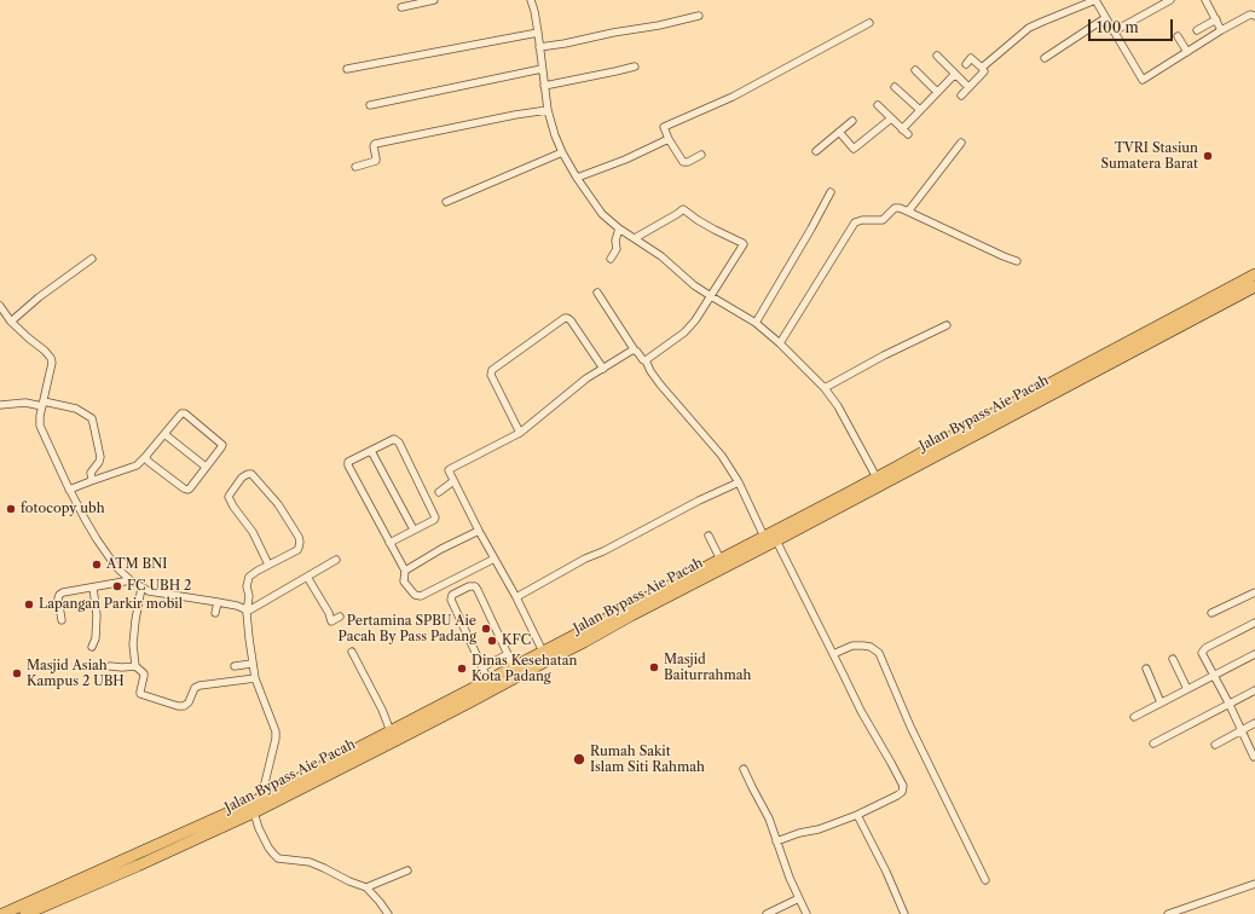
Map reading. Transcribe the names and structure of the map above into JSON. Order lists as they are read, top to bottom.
{
  "streets": {
    "highway": ["Jalan Bypass Aie Pacah"]
  },
  "places": [
    "TVRI Stasiun Sumatera Barat",
    "fotocopy ubh",
    "ATM BNI",
    "FC UBH 2",
    "Lapangan Parkir mobil",
    "Pertamina SPBU Aie Pacah By Pass Padang",
    "KFC",
    "Masjid Baiturrahmah",
    "Dinas Kesehatan Kota Padang",
    "Masjid Asiah Kampus 2 UBH",
    "Rumah Sakit Islam Siti Rahmah"
  ],
  "scale_bar": "100 m"
}
